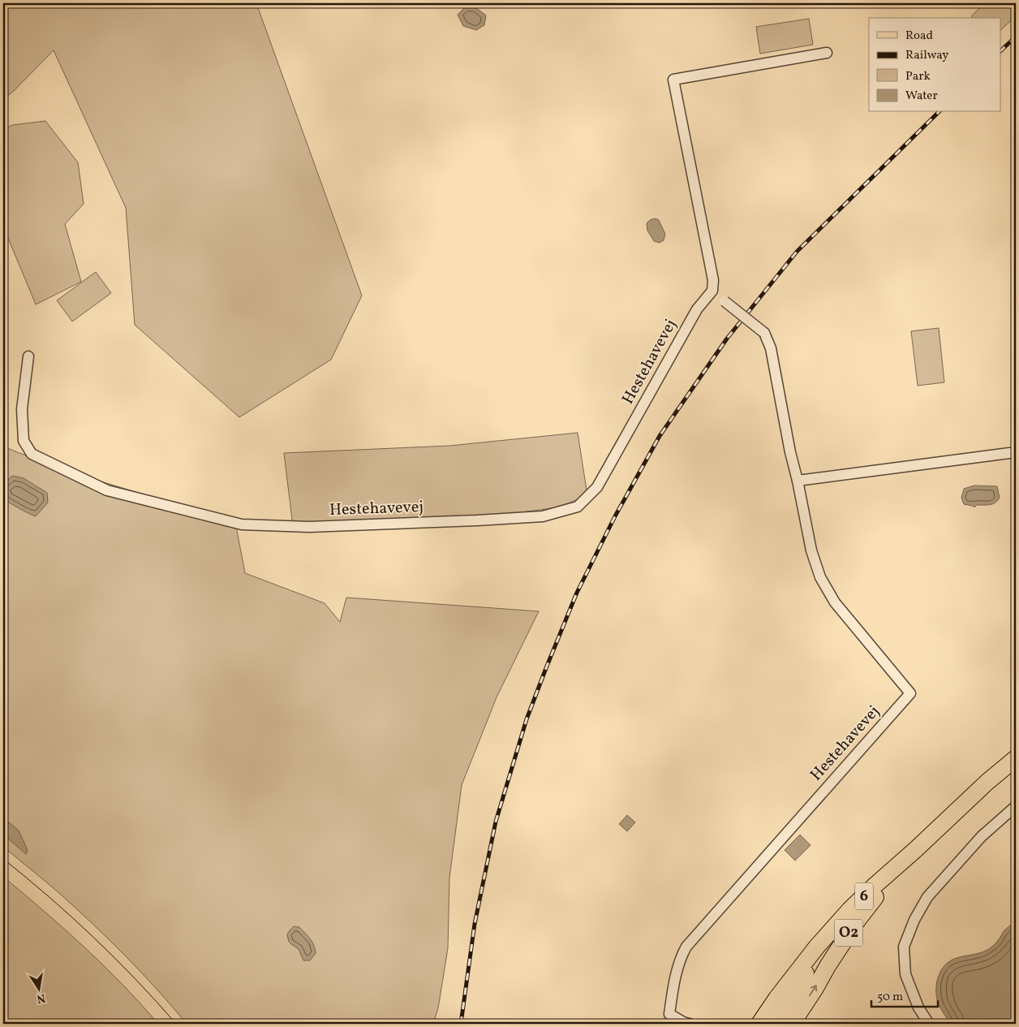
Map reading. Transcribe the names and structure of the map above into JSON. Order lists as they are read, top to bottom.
{
  "streets": {
    "main road": ["6", "O2"],
    "street": ["Hestehavevej"]
  },
  "crossings": [
    ["6", "O2"]
  ],
  "legend": [
    "Road",
    "Railway",
    "Park",
    "Water"
  ],
  "scale_bar": "50 m",
  "north": "bottom"
}
